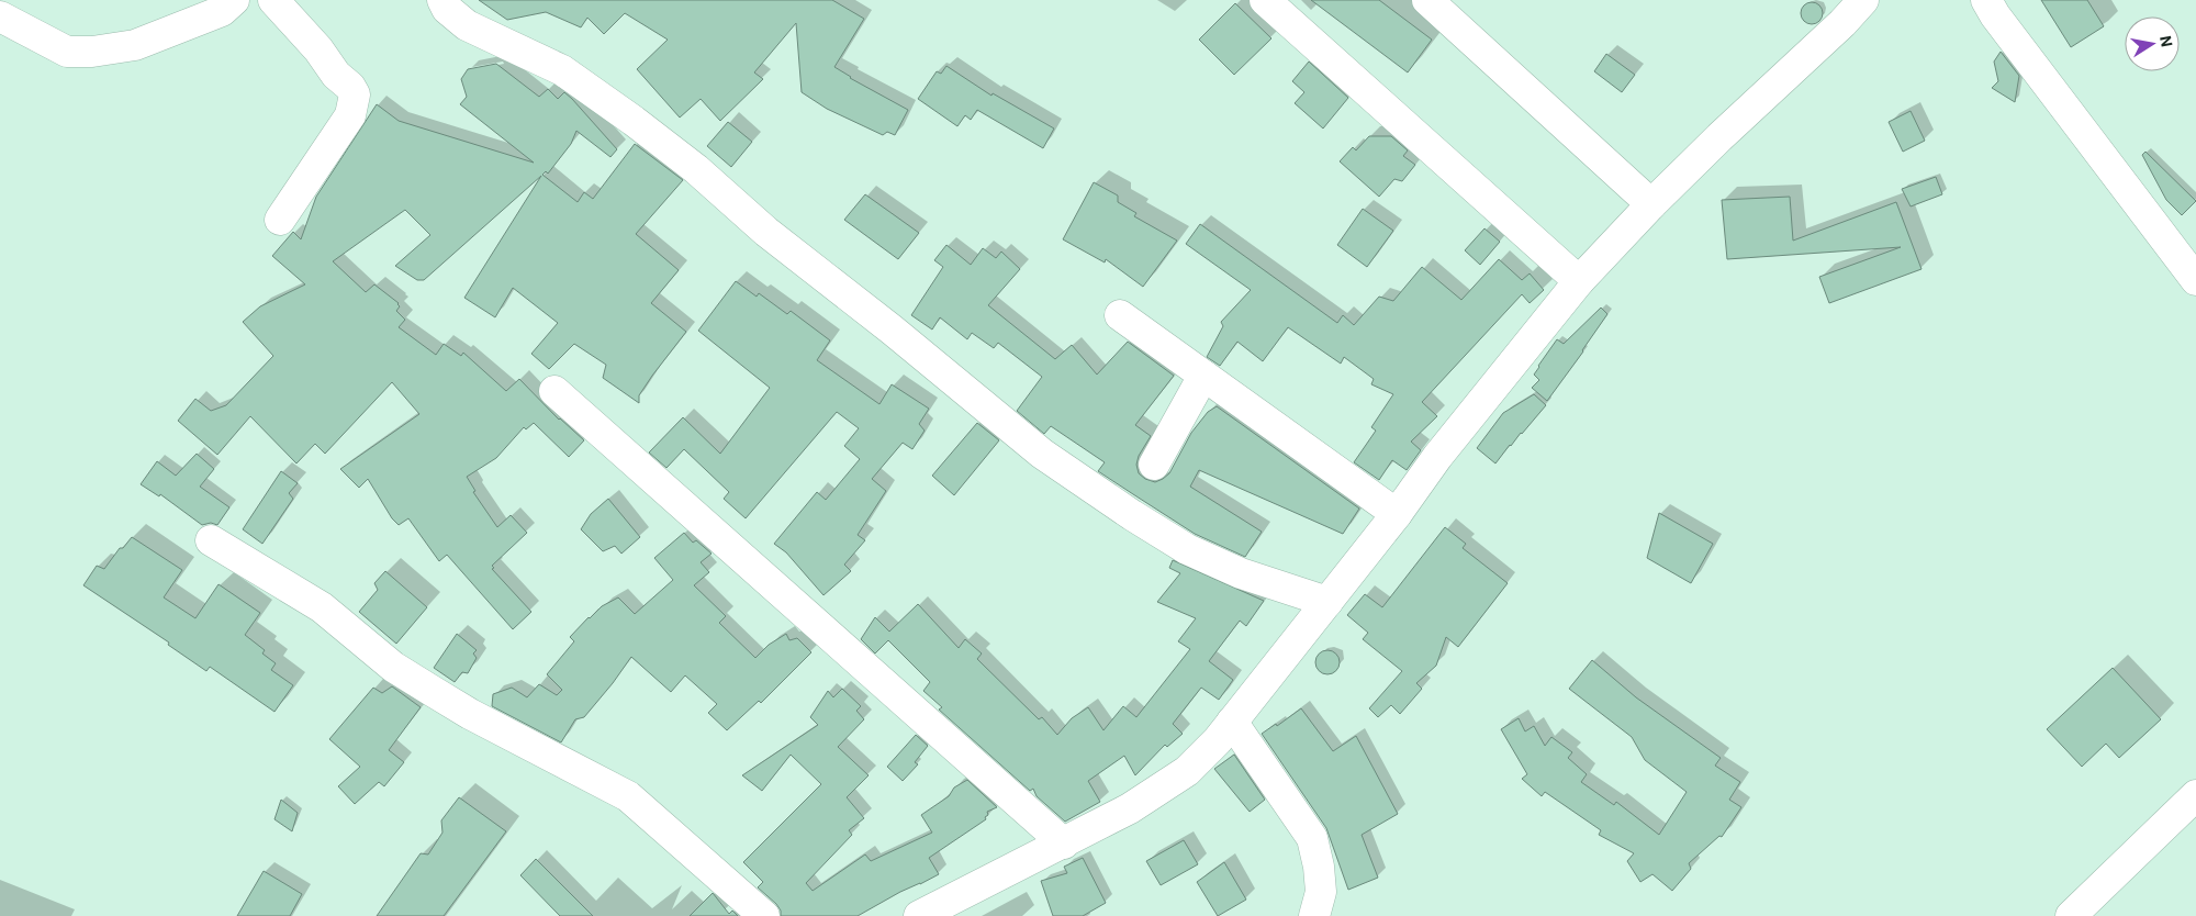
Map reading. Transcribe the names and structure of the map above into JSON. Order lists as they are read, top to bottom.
{
  "north": "right"
}
